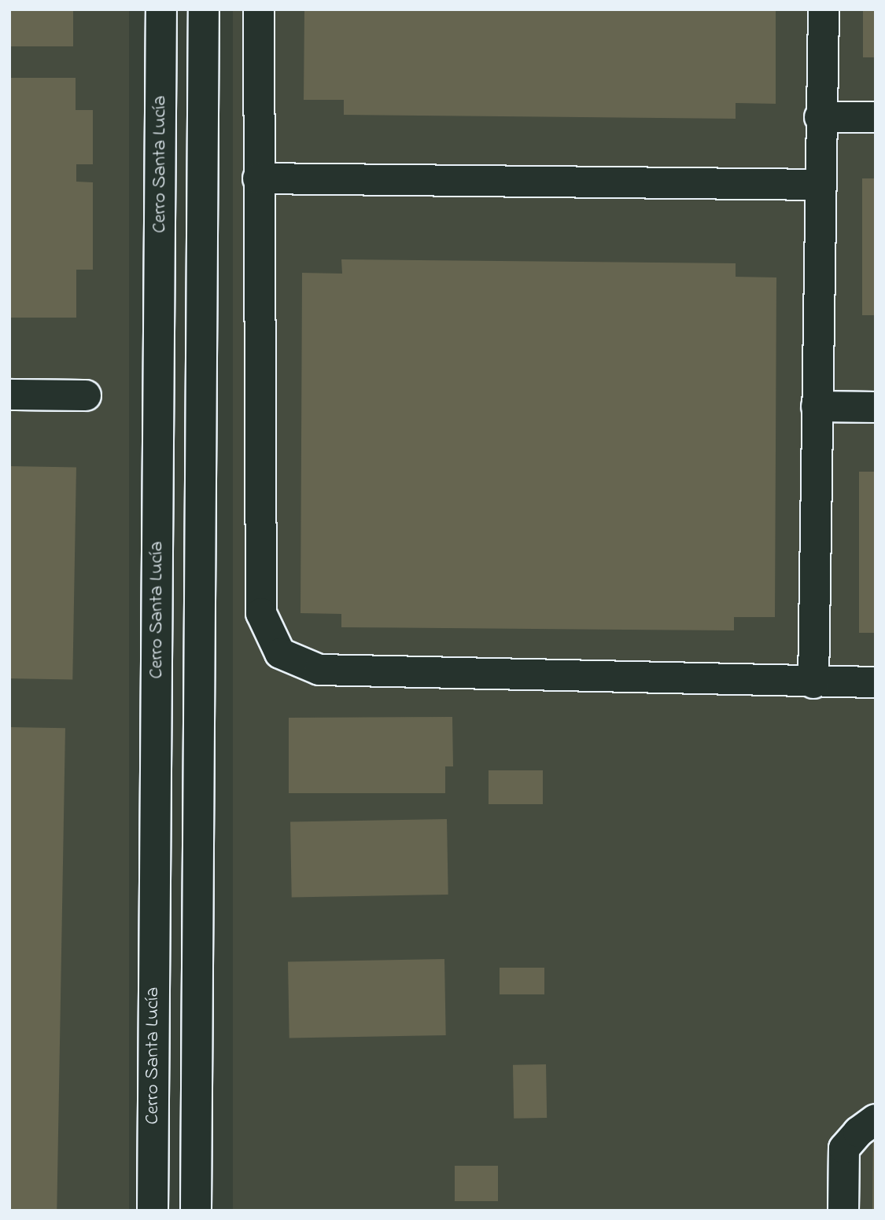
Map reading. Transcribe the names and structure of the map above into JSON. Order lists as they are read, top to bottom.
{
  "streets": {
    "street": ["Cerro Santa Lucía"]
  }
}
